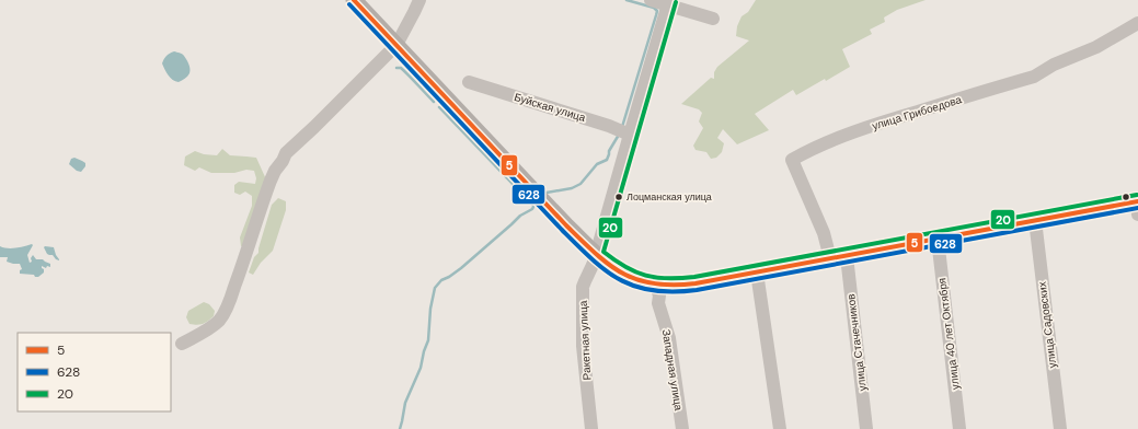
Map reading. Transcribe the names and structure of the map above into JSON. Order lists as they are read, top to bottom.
{
  "streets": {
    "street": [
      "Буйская улица",
      "улица Грибоедова",
      "улица Садовских",
      "улица 40 лет Октября",
      "Ракетная улица",
      "улица Стачечников",
      "Западная улица"
    ]
  },
  "crossings": [
    ["Буйская улица", "Ракетная улица"],
    ["улица Грибоедова", "улица Стачечников"]
  ],
  "places": ["Лоцманская улица"],
  "lines": ["transit line 5", "transit line 20", "transit line 628"],
  "legend": ["5", "628", "20"]
}
